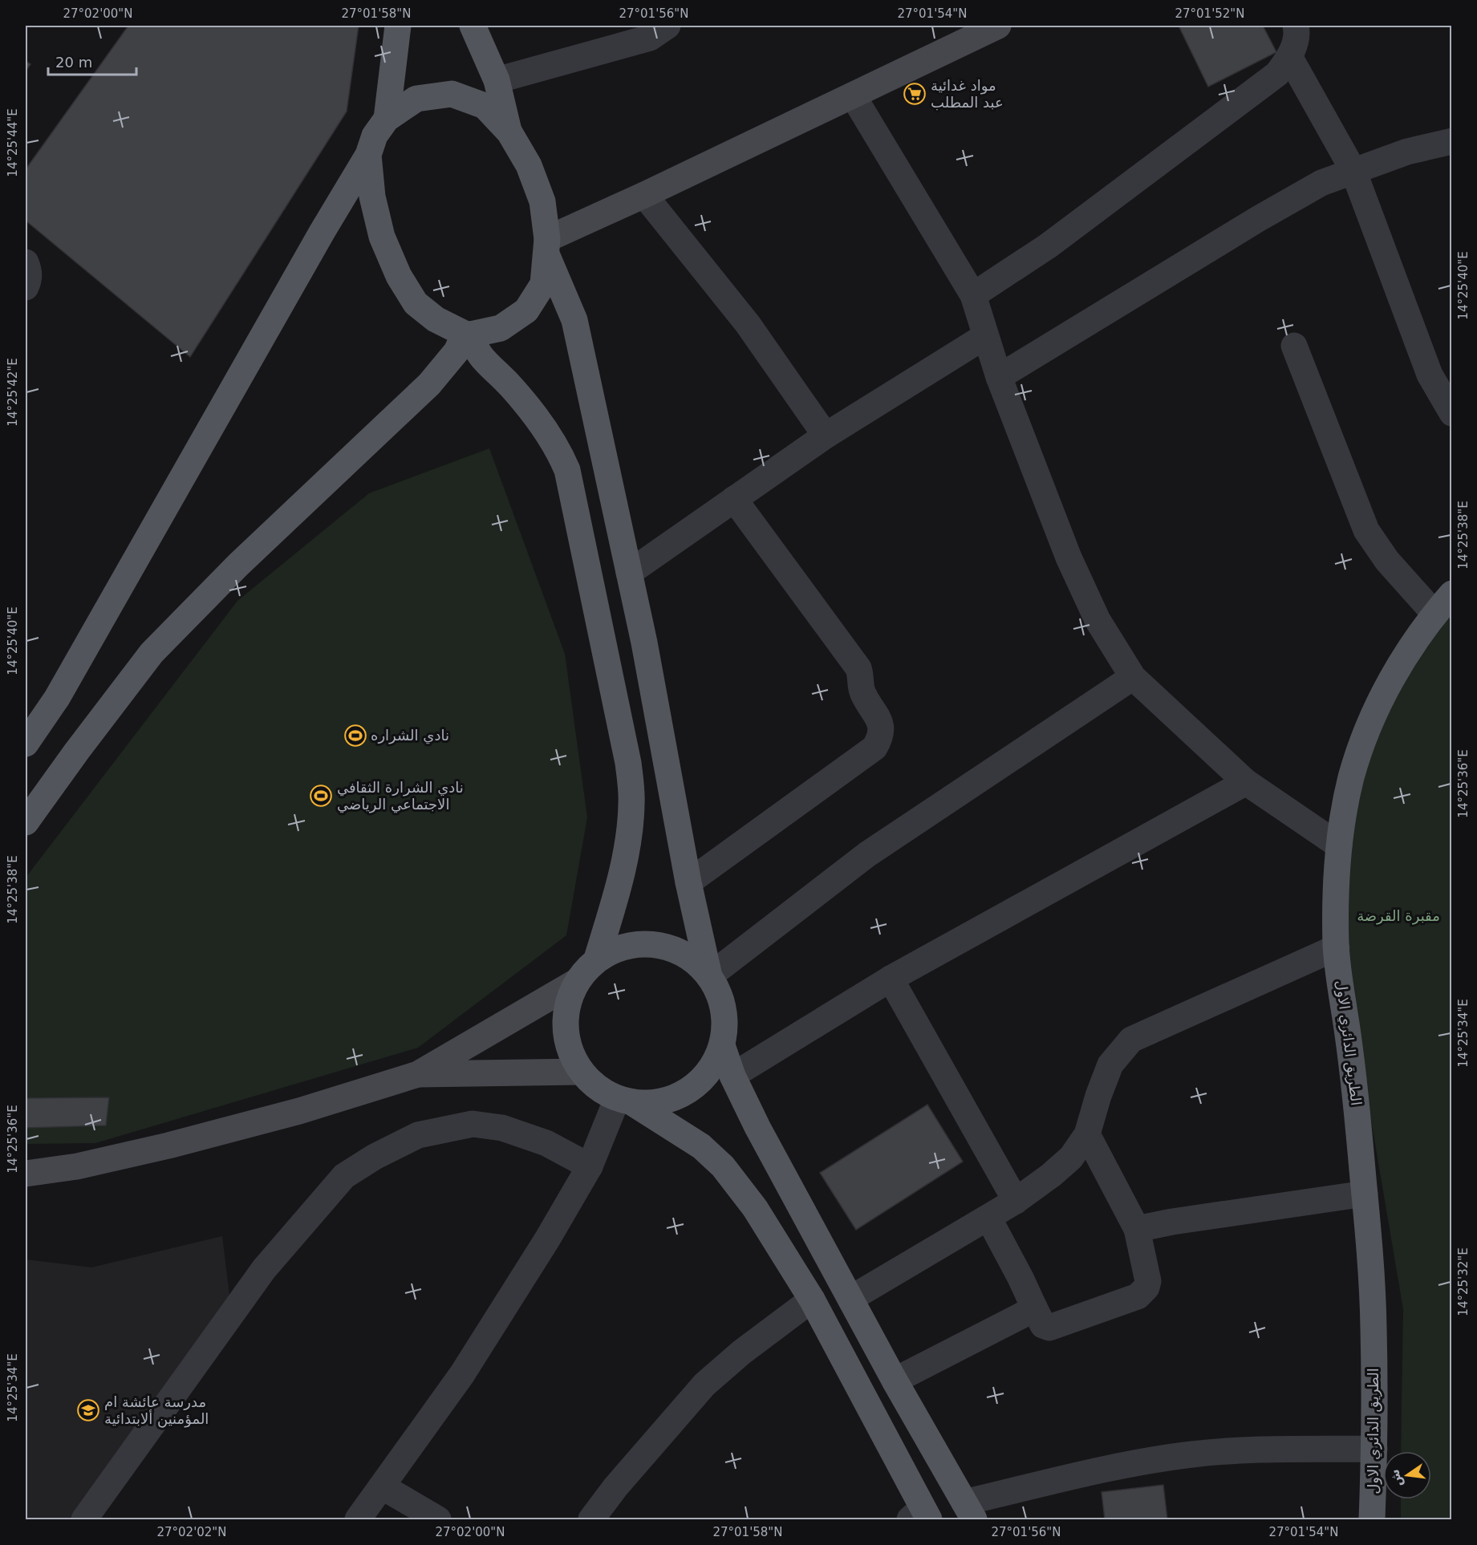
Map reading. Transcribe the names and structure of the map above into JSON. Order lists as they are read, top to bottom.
{
  "streets": {
    "main road": ["الطريق الدائري الاول"]
  },
  "parks": ["مقبرة القرضة"],
  "places": {
    "supermarket": ["مواد غدائية عبد المطلب"],
    "sports": ["نادي الشراره", "نادي الشرارة الثقافي الاجتماعي الرياضي"],
    "school or university": ["مدرسة عائشة ام المؤمنين ألابتدائية"]
  },
  "scale_bar": "20 m",
  "north": "left",
  "coordinates": [
    "27°02'00\"N",
    "27°01'58\"N",
    "27°01'56\"N",
    "27°01'54\"N",
    "27°01'52\"N",
    "14°25'44\"E",
    "14°25'40\"E",
    "14°25'42\"E",
    "14°25'38\"E",
    "14°25'36\"E",
    "14°25'34\"E",
    "14°25'32\"E",
    "27°02'02\"N"
  ]
}
